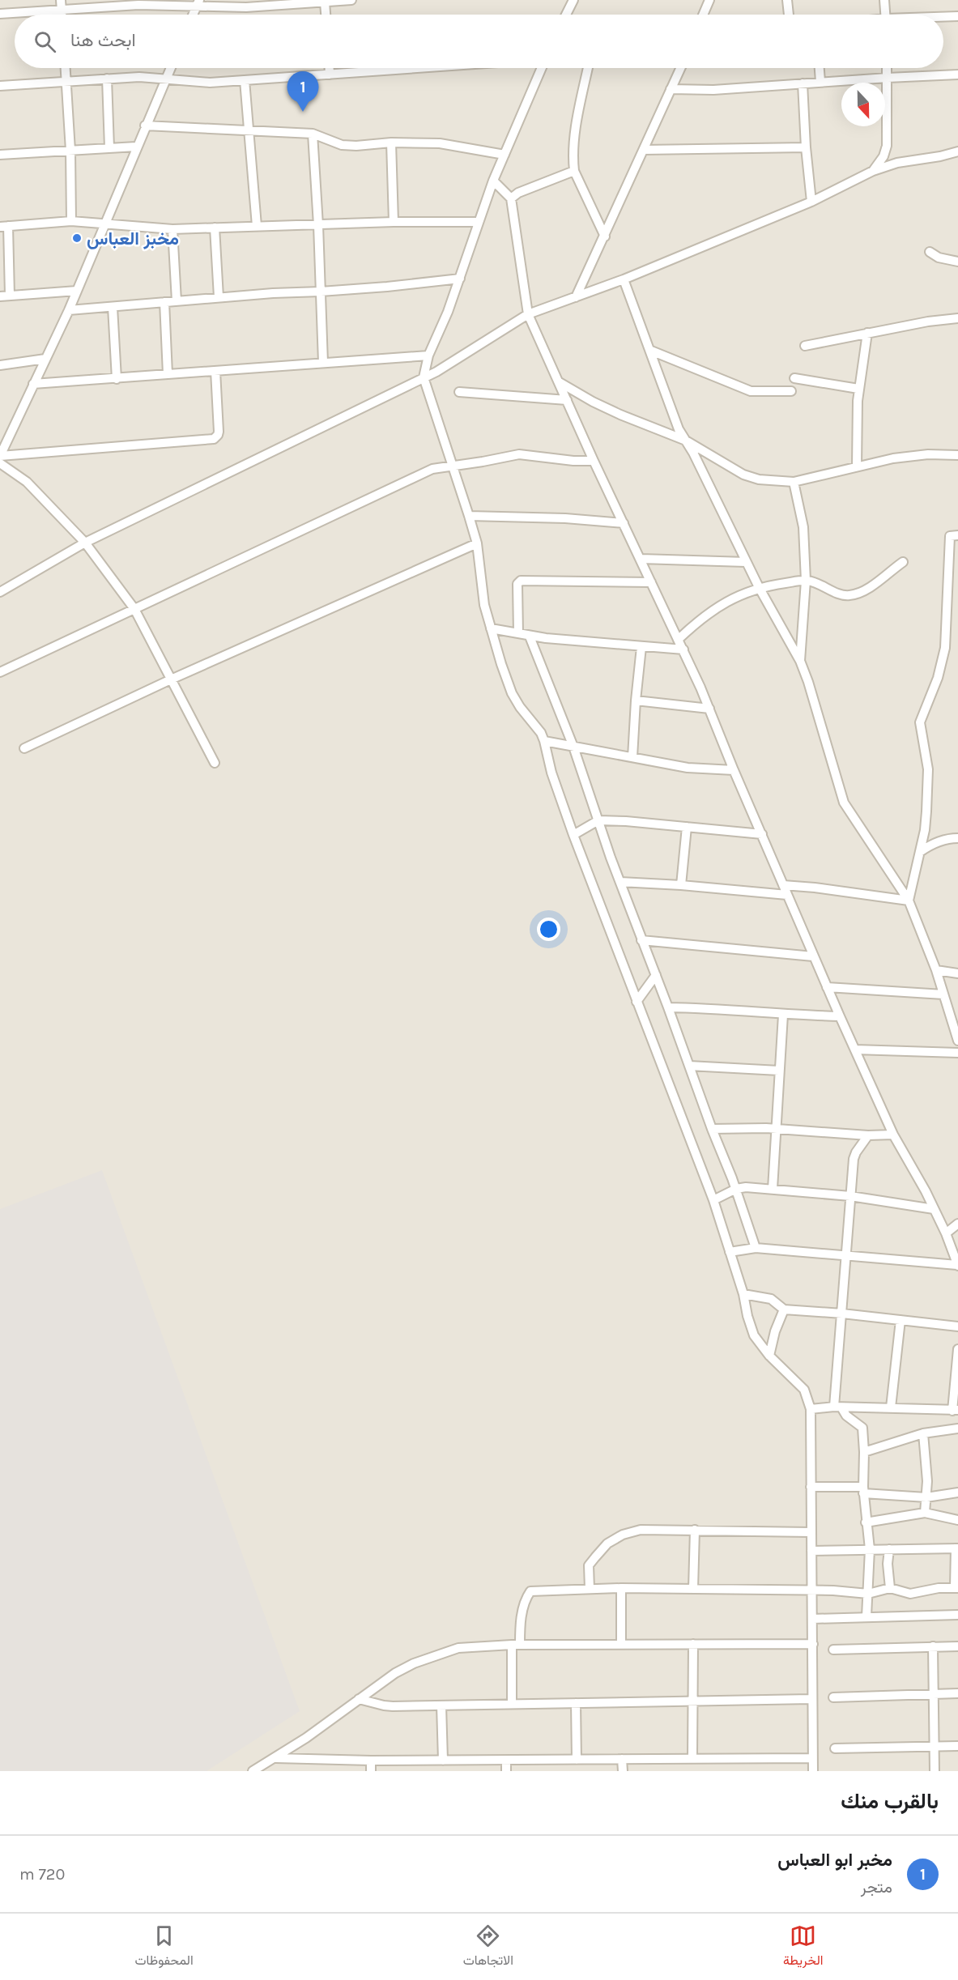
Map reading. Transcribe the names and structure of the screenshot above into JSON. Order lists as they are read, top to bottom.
{
  "places": ["مخبز العباس"],
  "north": "bottom",
  "page": {
    "search": "ابحث هنا",
    "pins": "1",
    "heading": "بالقرب منك",
    "list": [
      {
        "mark": "1",
        "name": "مخبر ابو العباس",
        "note": "متجر",
        "value": "720 m"
      }
    ],
    "nav": ["الخريطة", "الاتجاهات", "المحفوظات"]
  }
}
